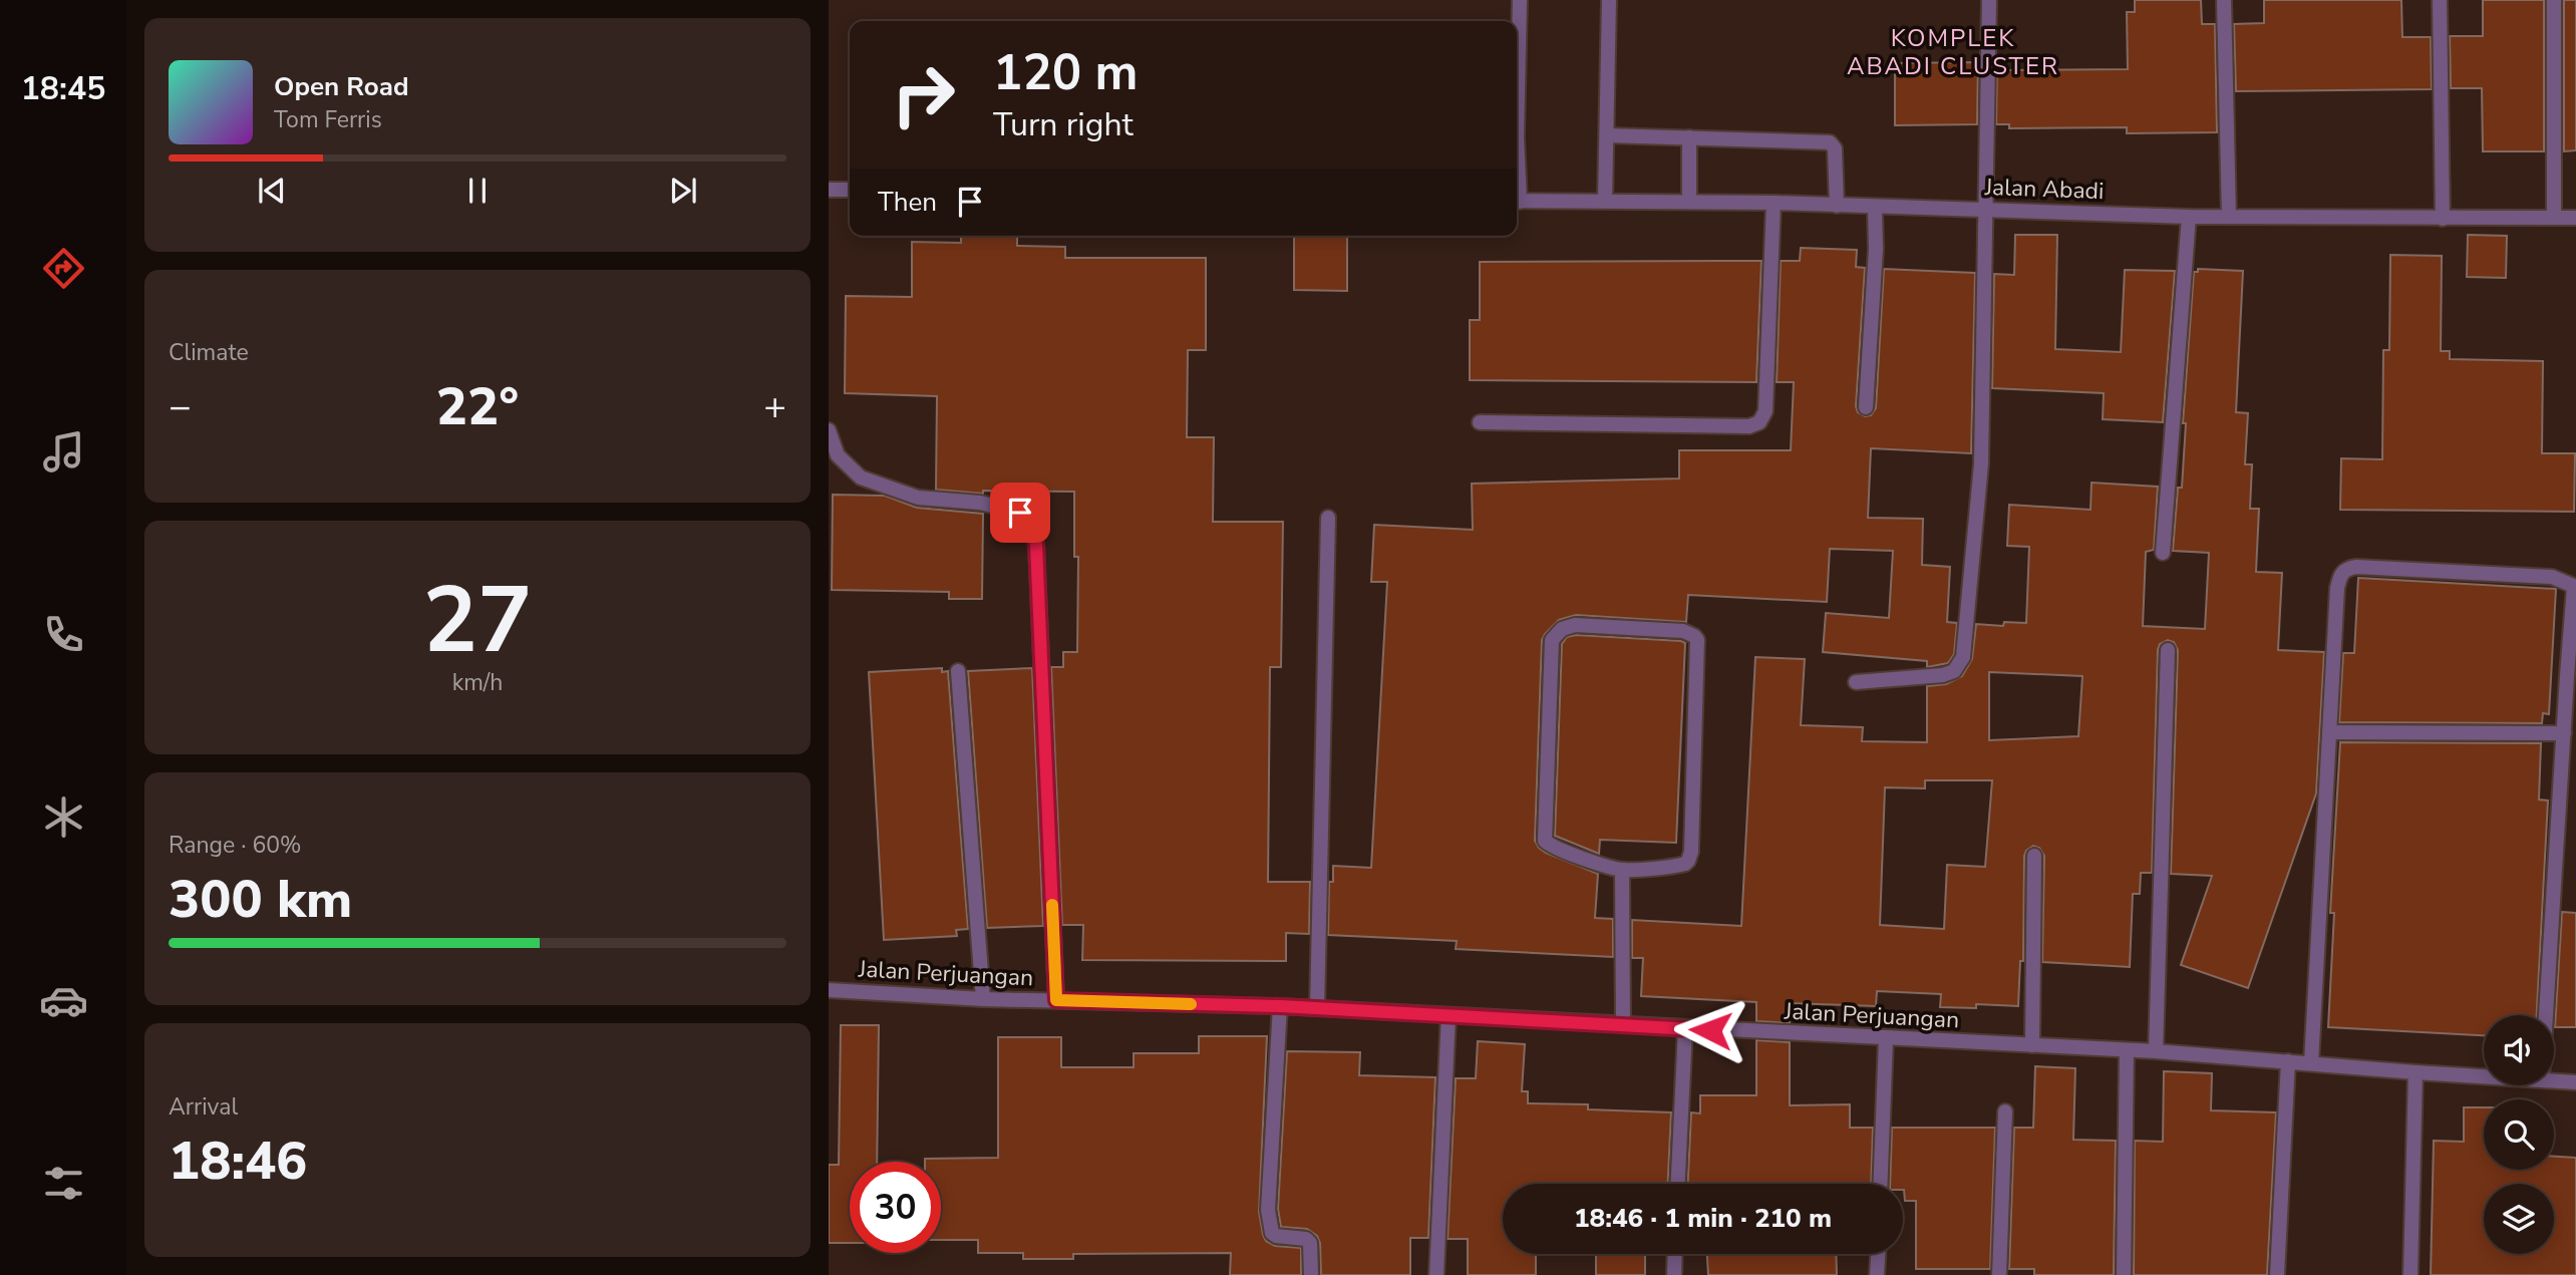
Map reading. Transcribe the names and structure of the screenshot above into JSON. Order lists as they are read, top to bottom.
{
  "streets": {
    "street": ["Jalan Abadi", "Jalan Perjuangan"]
  },
  "districts": ["KOMPLEK ABADI CLUSTER"],
  "page": {
    "tabs": "18:45",
    "turn": ["120 m", "Turn right"],
    "song": ["Open Road", "Tom Ferris"],
    "then": "Then",
    "tile": [
      "Climate",
      ["27", "km/h"],
      ["Range · 60%", "300 km"],
      ["Arrival", "18:46"]
    ],
    "heat": ["−", "22°", "+"],
    "limit": "30",
    "trip": "18:46 · 1 min · 210 m"
  }
}
